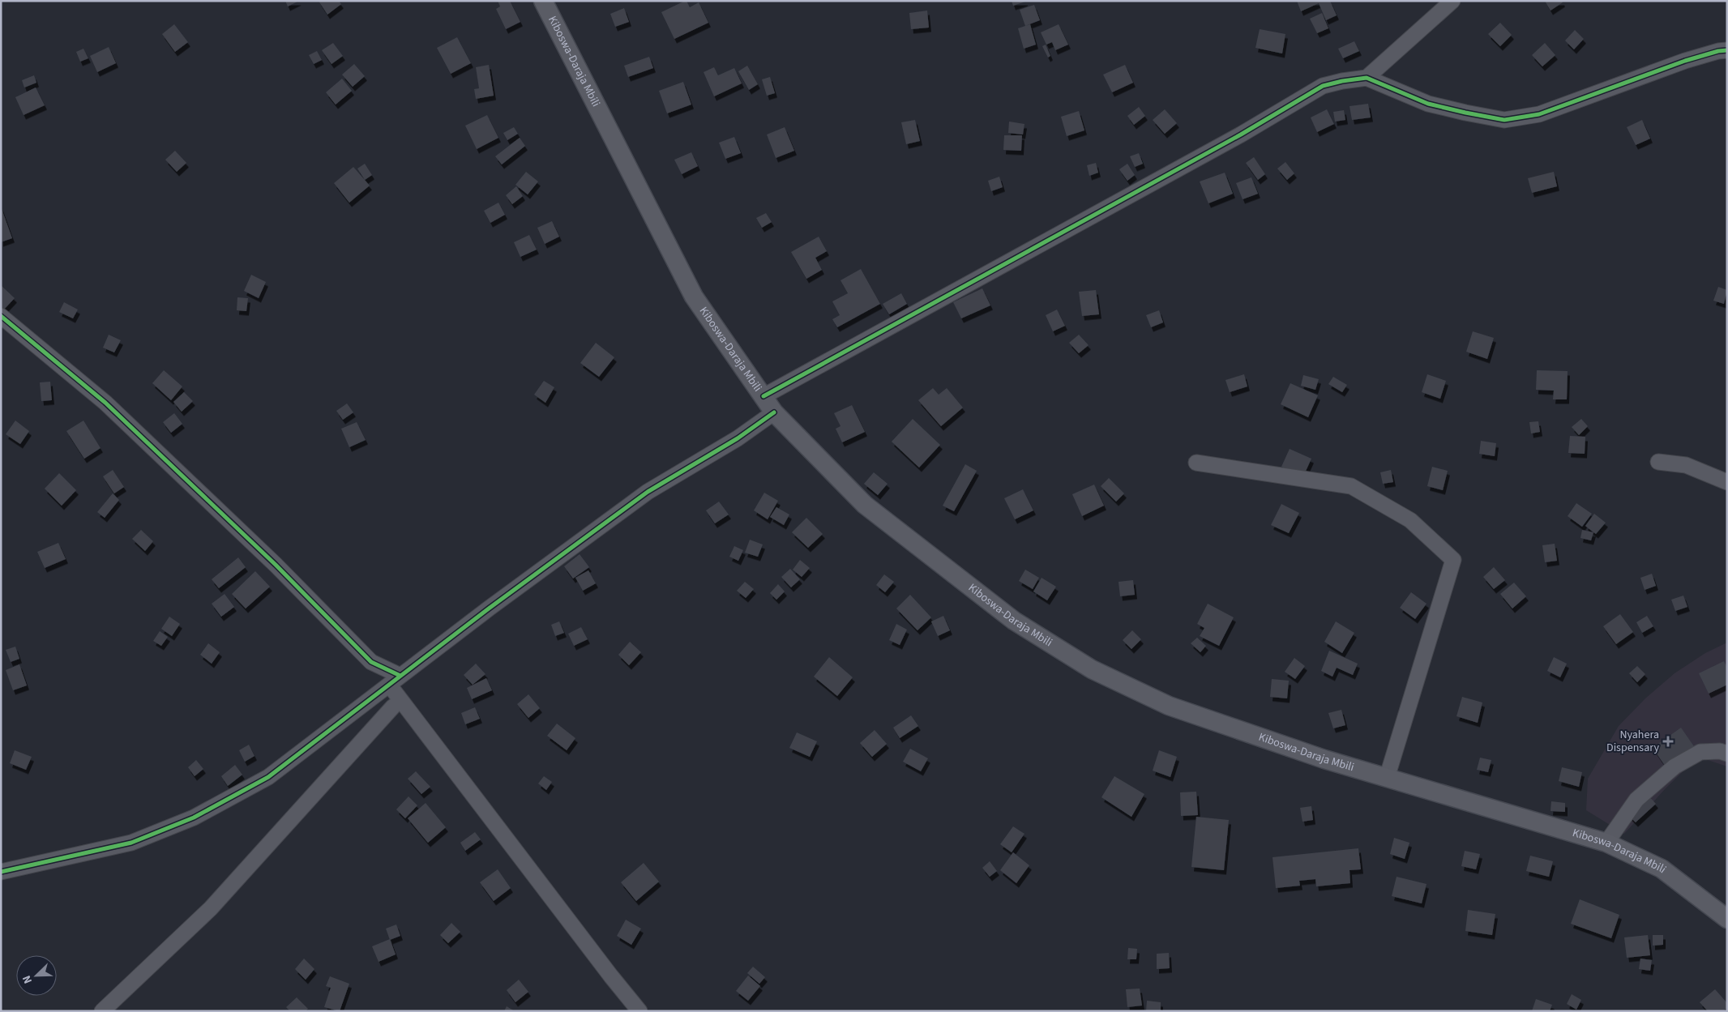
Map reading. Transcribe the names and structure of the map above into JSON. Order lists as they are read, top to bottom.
{
  "streets": {
    "main road": ["Kiboswa-Daraja Mbili"]
  },
  "places": {
    "health": ["Nyahera Dispensary"]
  },
  "north": "bottom left"
}
